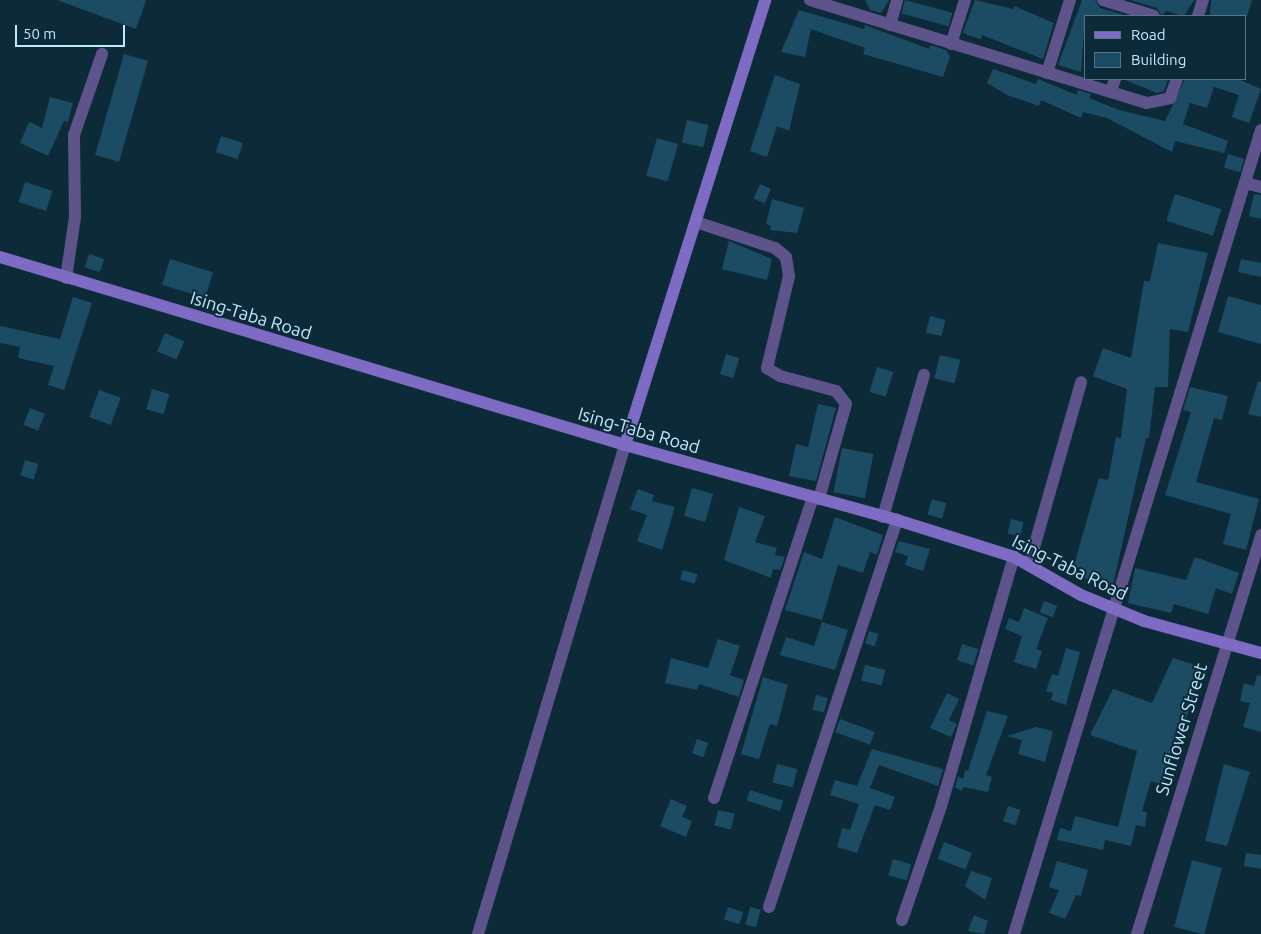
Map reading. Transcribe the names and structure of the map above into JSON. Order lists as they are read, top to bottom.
{
  "streets": {
    "street": ["Ising-Taba Road", "Sunflower Street"]
  },
  "crossings": [
    ["Ising-Taba Road", "Sunflower Street"]
  ],
  "legend": ["Road", "Building"],
  "scale_bar": "50 m"
}
